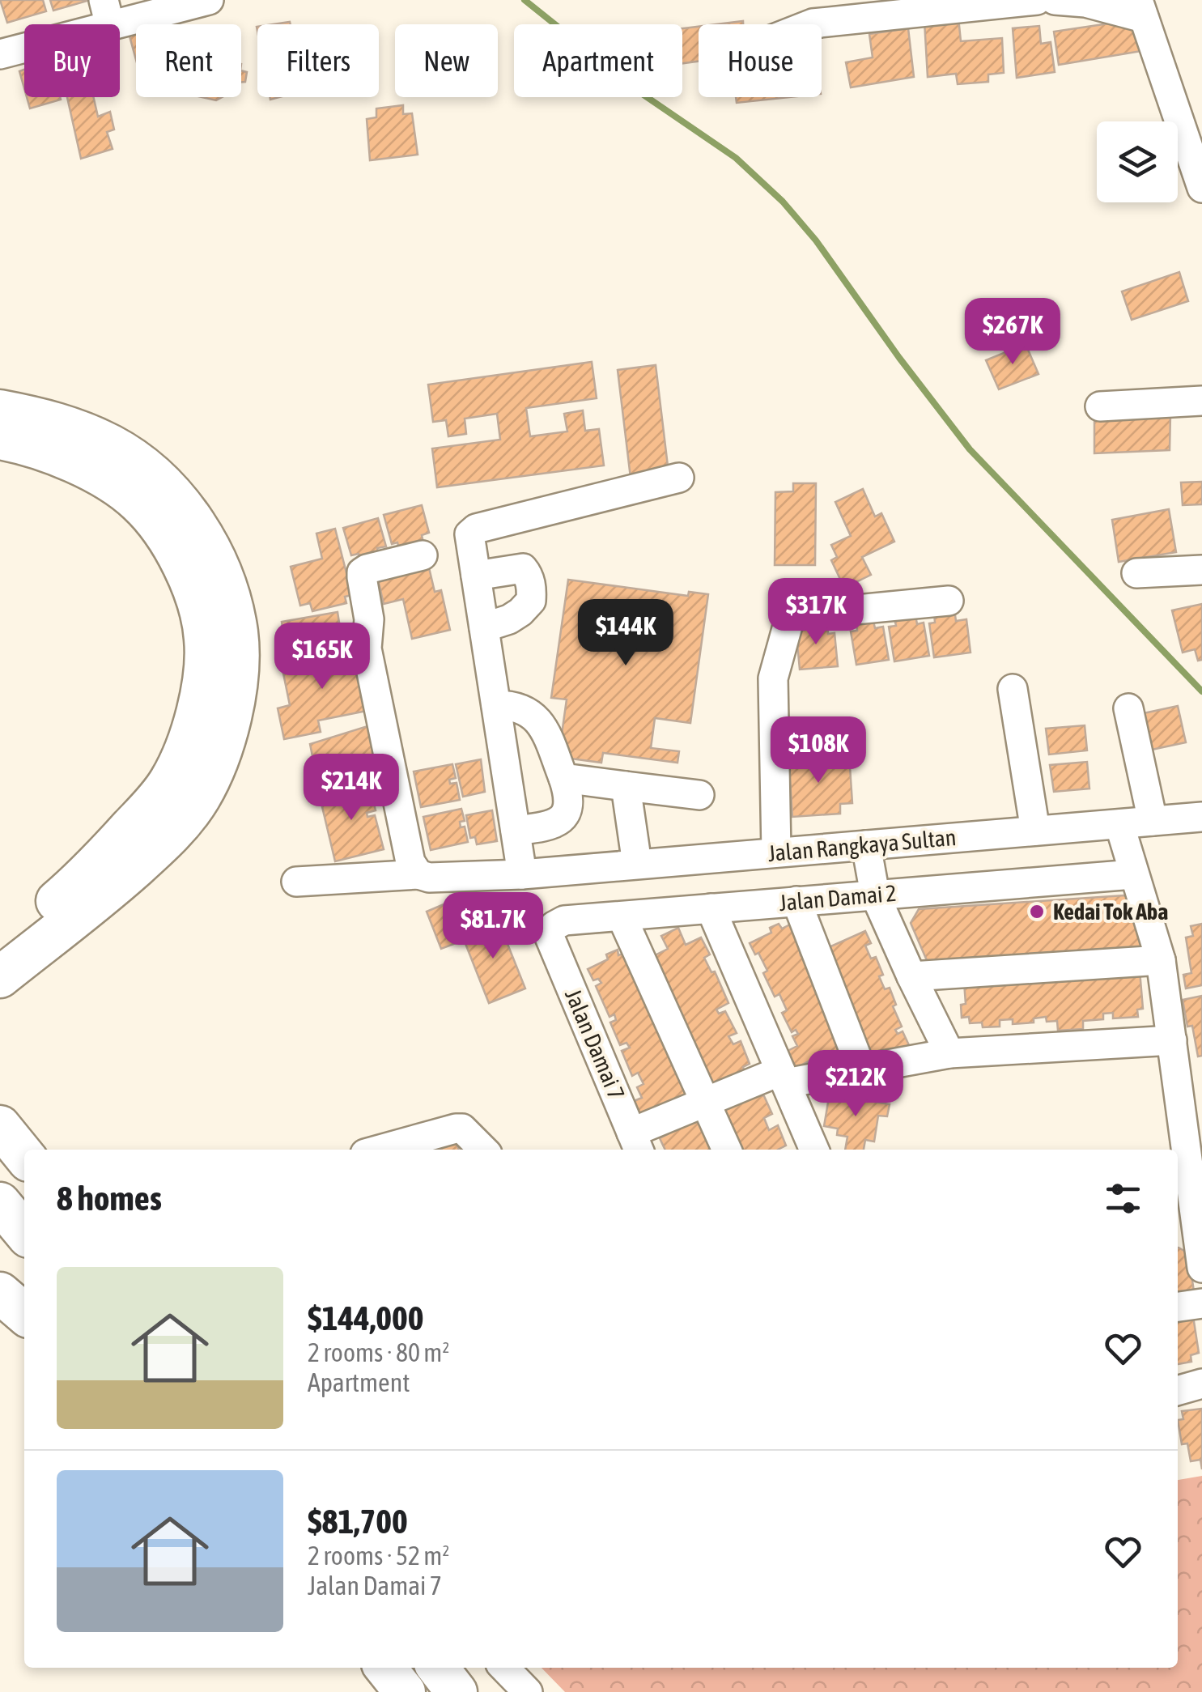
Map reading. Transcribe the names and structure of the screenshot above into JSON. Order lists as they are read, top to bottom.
{
  "streets": {
    "street": ["Jalan Rangkaya Sultan", "Jalan Damai 2", "Jalan Damai 7"]
  },
  "crossings": [
    ["Jalan Damai 2", "Jalan Damai 7"]
  ],
  "places": ["Kedai Tok Aba"],
  "page": {
    "chip": [
      "Buy",
      "Rent",
      "Filters",
      "New",
      "Apartment",
      "House"
    ],
    "price": [
      "$267K",
      "$317K",
      "$144K",
      "$165K",
      "$108K",
      "$214K",
      "$81.7K",
      "$212K"
    ],
    "heading": "8 homes",
    "list": [
      {
        "name": "$144,000",
        "note": "2 rooms · 80 m² · Apartment"
      },
      {
        "name": "$81,700",
        "note": "2 rooms · 52 m² · Jalan Damai 7"
      }
    ]
  }
}
